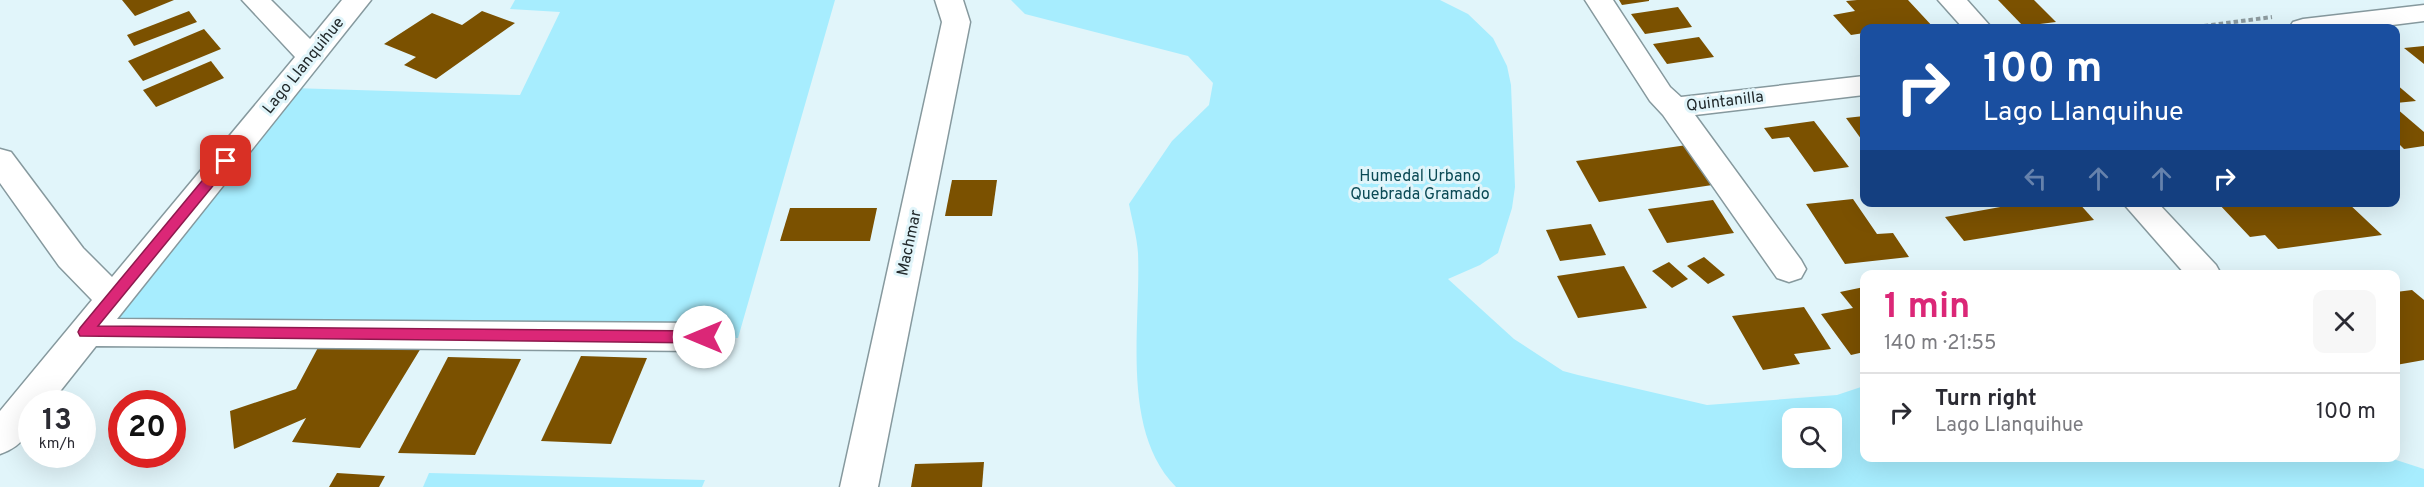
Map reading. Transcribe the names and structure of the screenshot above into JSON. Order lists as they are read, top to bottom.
{
  "streets": {
    "street": ["Lago Llanquihue", "Quintanilla", "Machmar"]
  },
  "parks": ["Humedal Urbano Quebrada Gramado"],
  "page": {
    "turn": ["100 m", "Lago Llanquihue"],
    "heading": ["1 min", "140 m · 21:55"],
    "list": [
      {
        "name": "Turn right",
        "note": "Lago Llanquihue",
        "value": "100 m"
      }
    ],
    "speed": "13 km/h",
    "limit": "20"
  }
}
